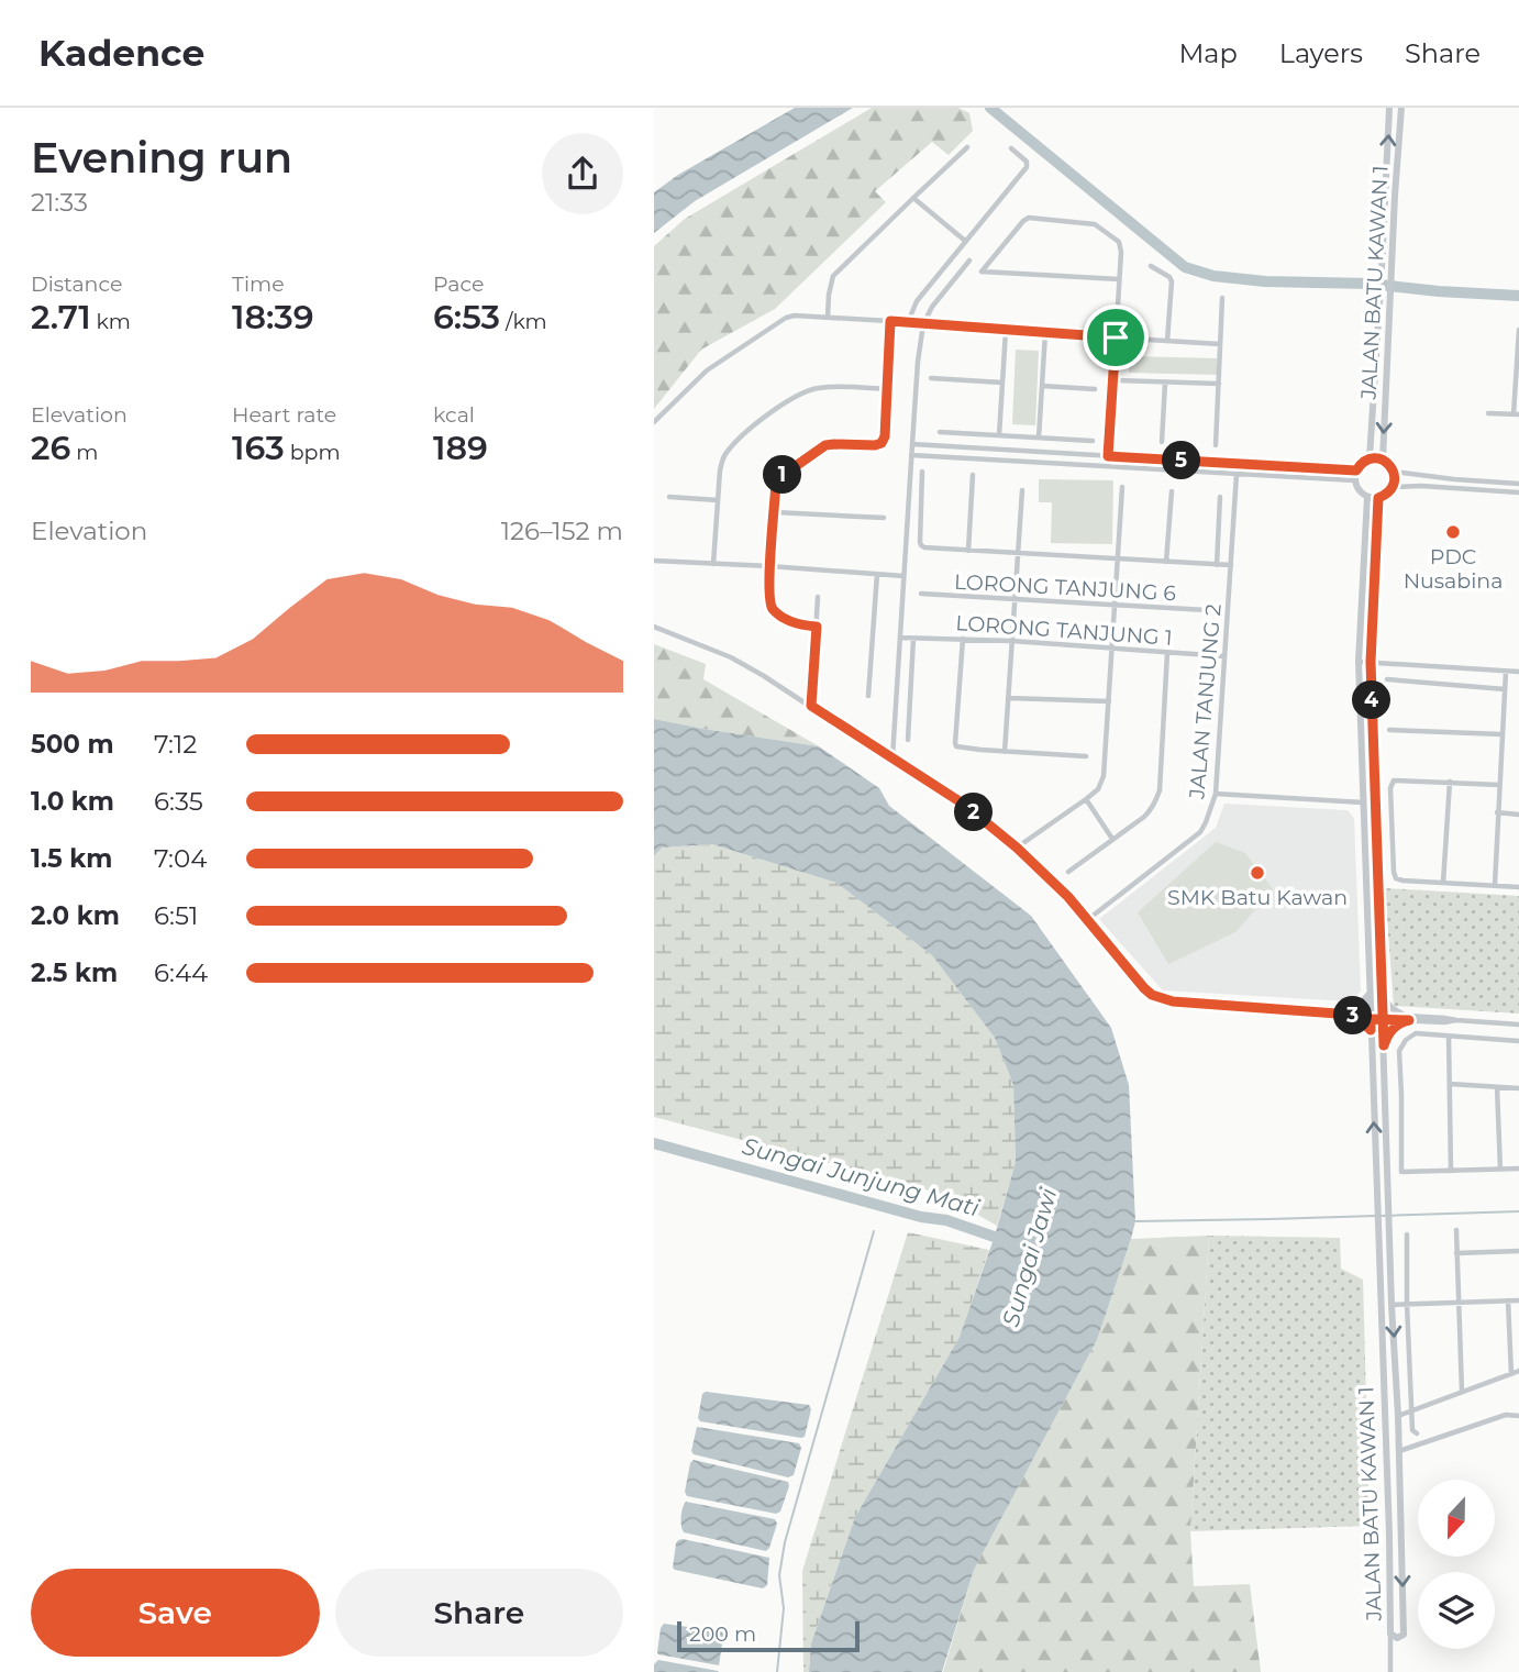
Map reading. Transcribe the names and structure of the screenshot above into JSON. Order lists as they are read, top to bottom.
{
  "streets": {
    "street": [
      "JALAN BATU KAWAN 1",
      "LORONG TANJUNG 6",
      "LORONG TANJUNG 1",
      "JALAN TANJUNG 2"
    ]
  },
  "crossings": [
    ["LORONG TANJUNG 1", "JALAN TANJUNG 2"]
  ],
  "water": ["Sungai Junjung Mati", "Sungai Jawi"],
  "places": ["PDC Nusabina", "SMK Batu Kawan"],
  "scale_bar": "200 m",
  "north": "bottom",
  "page": {
    "header": "Kadence",
    "nav": ["Map", "Layers", "Share"],
    "heading": ["Evening run", "21:33"],
    "stats": [
      ["Distance", "2.71 km"],
      ["Time", "18:39"],
      ["Pace", "6:53 /km"],
      ["Elevation", "26 m"],
      ["Heart rate", "163 bpm"],
      ["kcal", "189"]
    ],
    "pins": [
      "5",
      "1",
      "4",
      "2",
      "3"
    ],
    "chart": ["Elevation", "126–152 m"],
    "list": [
      {
        "name": "500 m",
        "note": "7:12"
      },
      {
        "name": "1.0 km",
        "note": "6:35"
      },
      {
        "name": "1.5 km",
        "note": "7:04"
      },
      {
        "name": "2.0 km",
        "note": "6:51"
      },
      {
        "name": "2.5 km",
        "note": "6:44"
      }
    ],
    "buttons": ["Save", "Share"],
    "scale": "200 m"
  }
}
